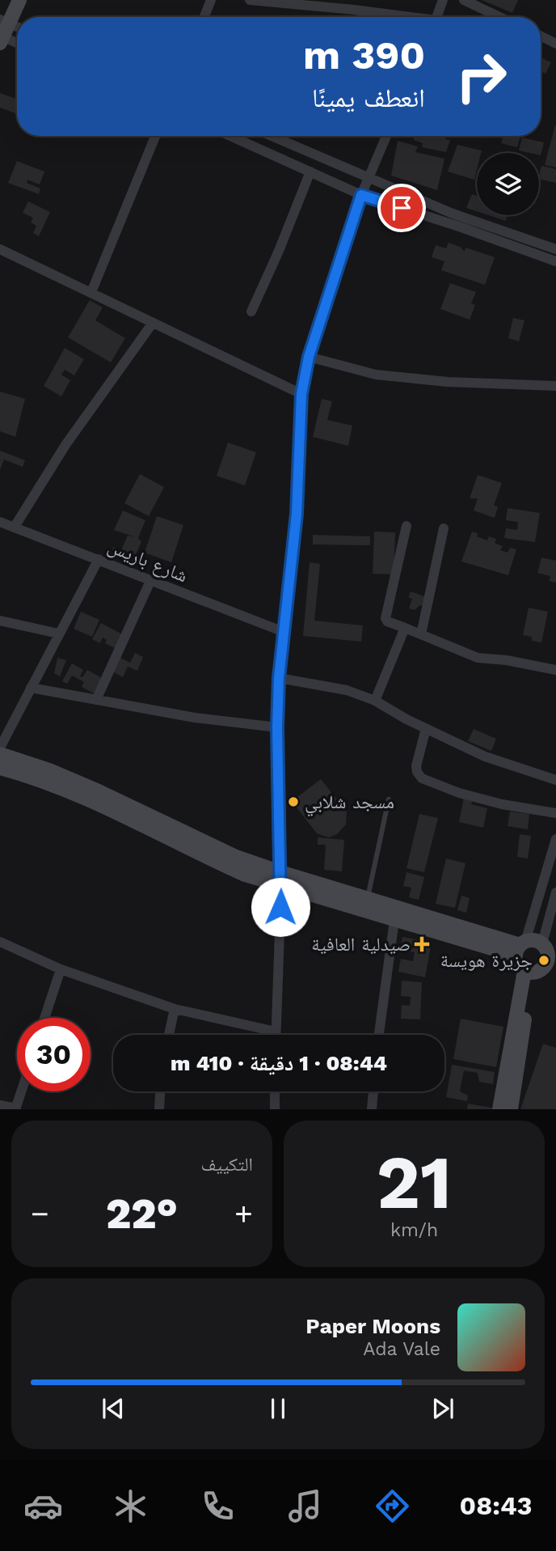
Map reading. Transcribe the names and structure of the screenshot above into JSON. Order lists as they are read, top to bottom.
{
  "streets": {
    "street": ["شارع باريس"]
  },
  "places": {
    "other": ["مسجد شلابي", "جزيرة هويسة"],
    "health": ["صيدلية العافية"]
  },
  "page": {
    "turn": ["390 m", "انعطف يمينًا"],
    "limit": "30",
    "trip": "08:44 · 1 دقيقة · 410 m",
    "tile": [
      ["21", "km/h"],
      "التكييف"
    ],
    "heat": ["−", "22°", "+"],
    "song": ["Paper Moons", "Ada Vale"],
    "tabs": "08:43"
  }
}
